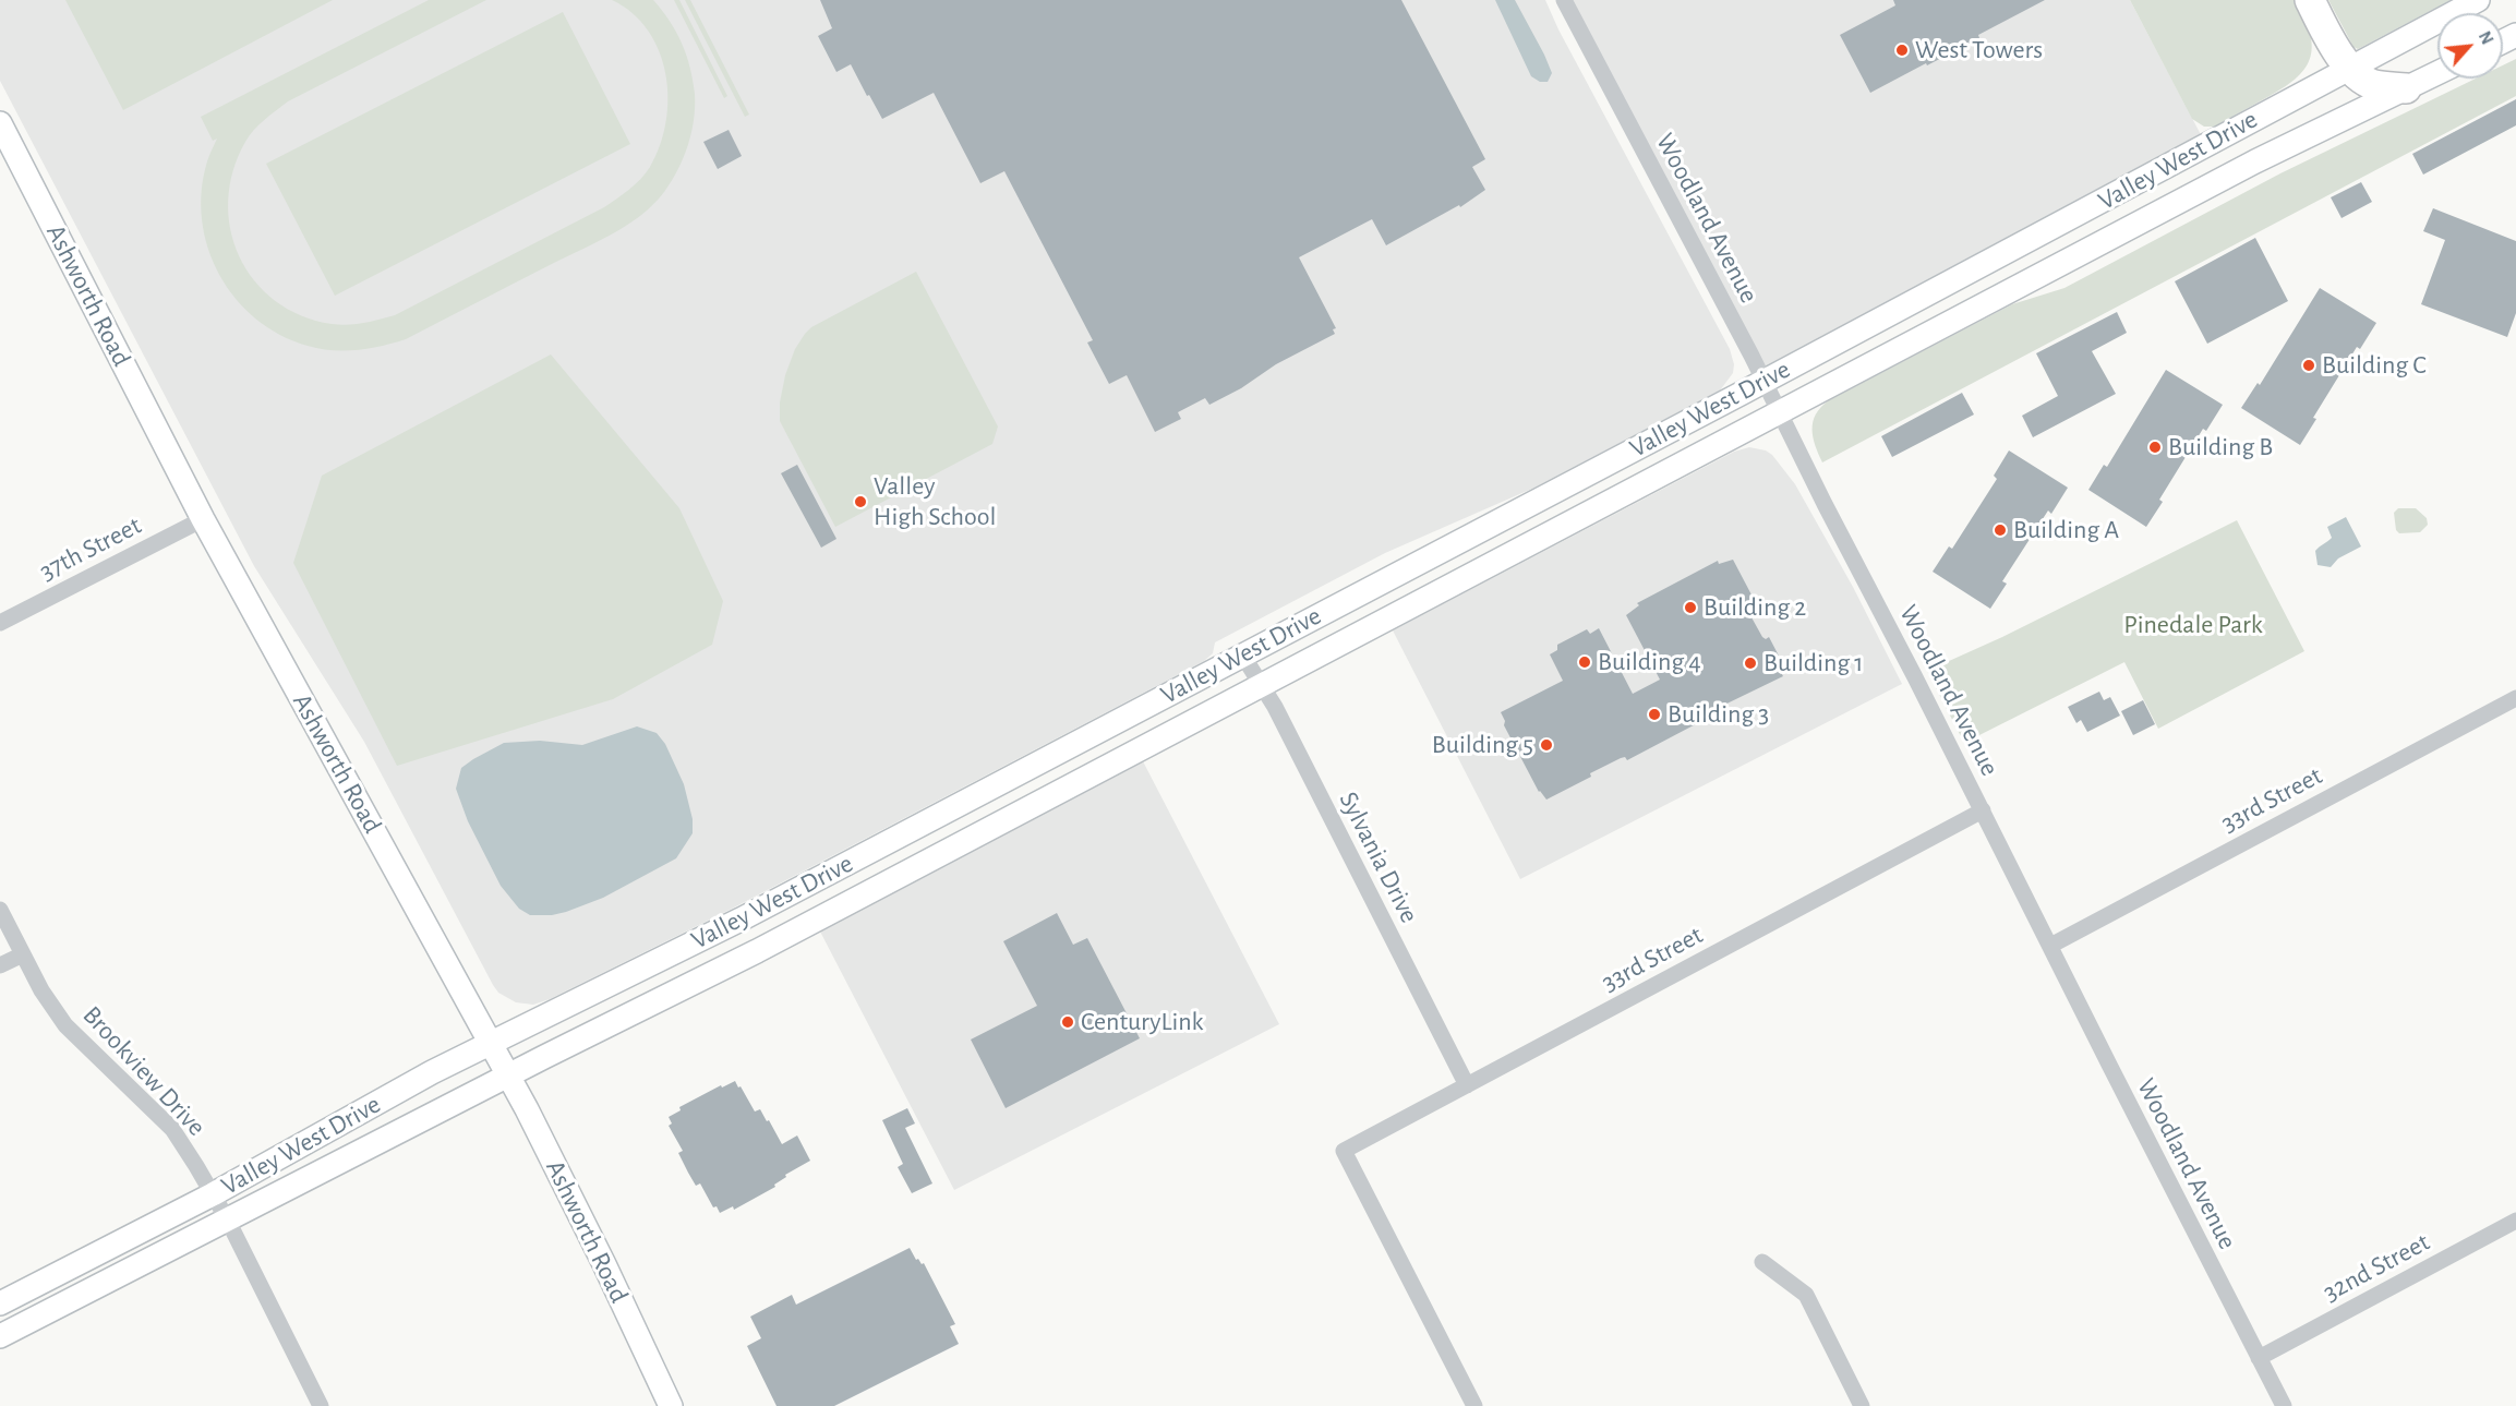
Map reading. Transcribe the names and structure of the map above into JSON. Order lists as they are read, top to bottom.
{
  "streets": {
    "main road": ["Valley West Drive", "Ashworth Road"],
    "street": [
      "Woodland Avenue",
      "37th Street",
      "33rd Street",
      "Sylvania Drive",
      "Brookview Drive",
      "32nd Street"
    ]
  },
  "crossings": [
    ["Valley West Drive", "Woodland Avenue"],
    ["Valley West Drive", "Ashworth Road"],
    ["Valley West Drive", "Sylvania Drive"],
    ["Valley West Drive", "Brookview Drive"],
    ["Woodland Avenue", "33rd Street"],
    ["Woodland Avenue", "32nd Street"],
    ["Ashworth Road", "37th Street"],
    ["33rd Street", "Sylvania Drive"]
  ],
  "parks": ["Pinedale Park"],
  "places": [
    "West Towers",
    "Building C",
    "Building B",
    "Valley High School",
    "Building A",
    "Building 2",
    "Building 4",
    "Building 1",
    "Building 3",
    "Building 5",
    "CenturyLink"
  ],
  "north": "top right"
}
